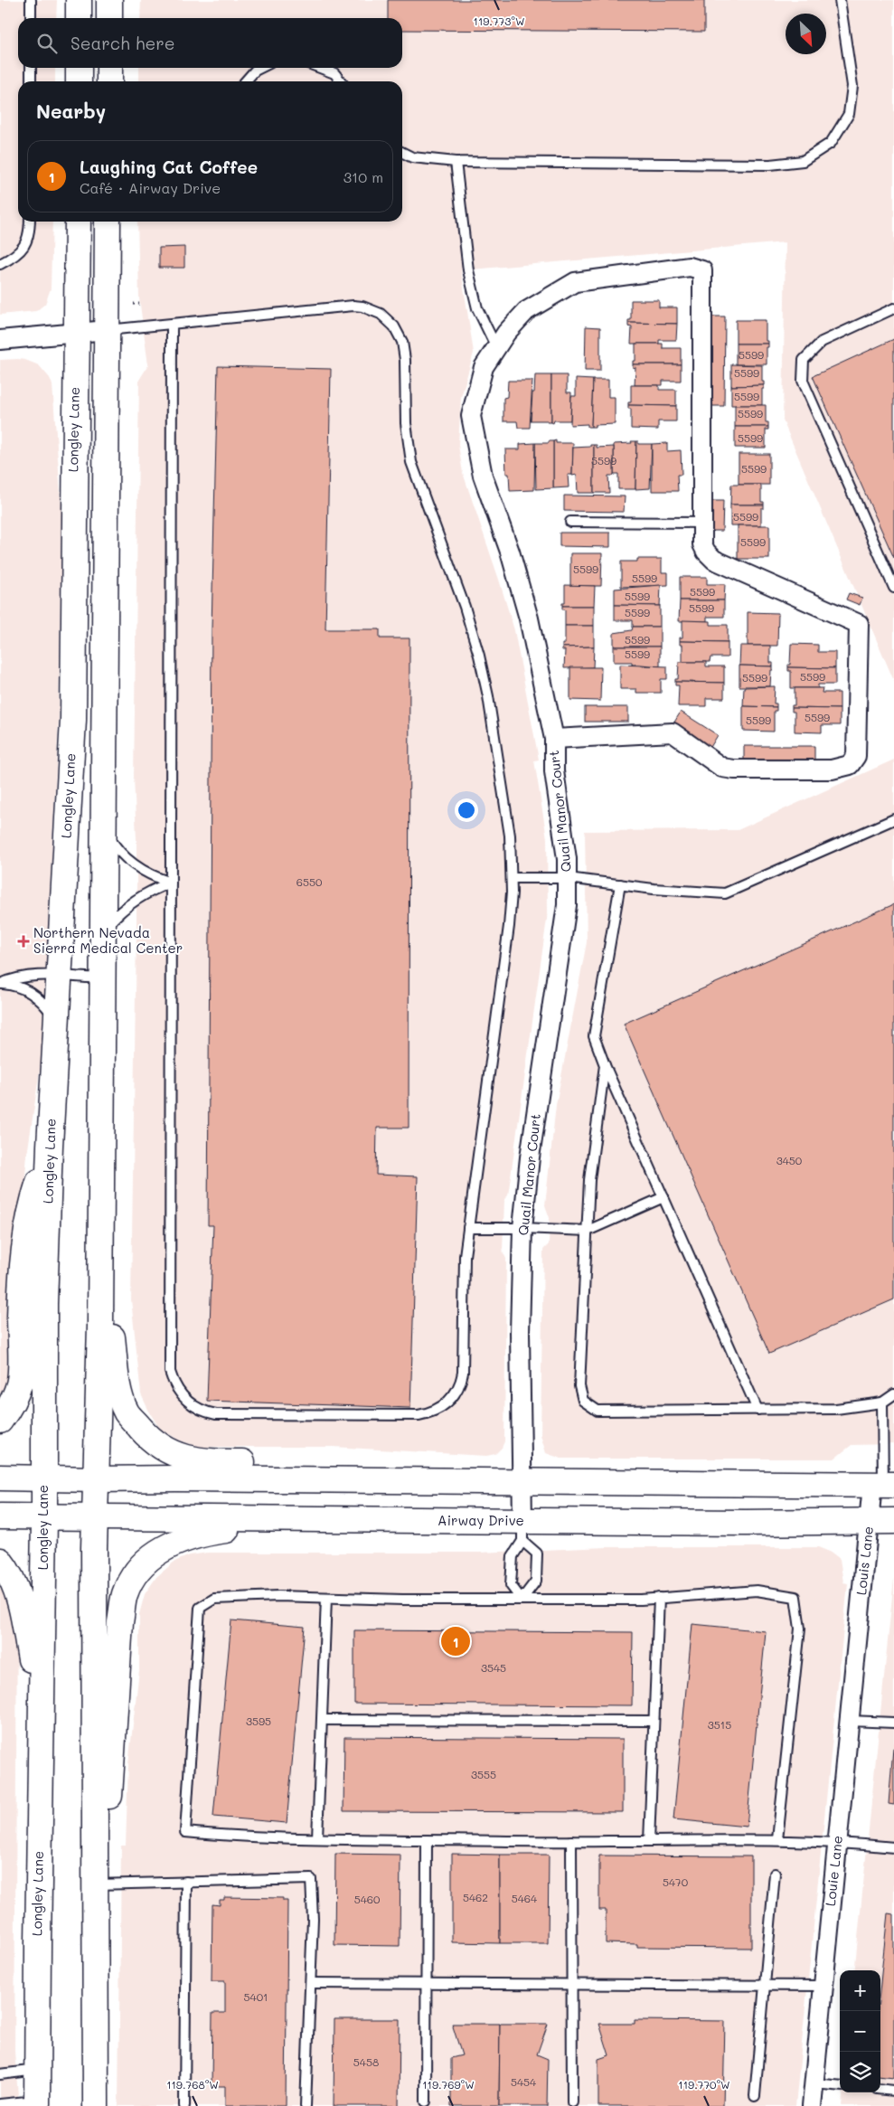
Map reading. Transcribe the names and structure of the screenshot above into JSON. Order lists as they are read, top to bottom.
{
  "streets": {
    "main road": ["Longley Lane", "Airway Drive"],
    "street": ["Quail Manor Court", "Louis Lane", "Louie Lane"]
  },
  "crossings": [
    ["Longley Lane", "Airway Drive"],
    ["Quail Manor Court", "Airway Drive"],
    ["Airway Drive", "Louis Lane"],
    ["Louis Lane", "Louie Lane"]
  ],
  "places": {
    "health": ["Northern Nevada Sierra Medical Center"]
  },
  "house_numbers": [
    "5599",
    "5599",
    "5599",
    "5599",
    "5599",
    "5599",
    "5599",
    "5599",
    "5599",
    "5599",
    "5599",
    "5599",
    "5599",
    "5599",
    "5599",
    "5599",
    "5599",
    "5599",
    "5599",
    "5599",
    "5599",
    "6550",
    "3450",
    "3545",
    "3595",
    "3515",
    "3555",
    "5470",
    "5462",
    "5464",
    "5460",
    "5401",
    "5458",
    "5454"
  ],
  "north": "bottom right",
  "page": {
    "search": "Search here",
    "heading": "Nearby",
    "list": [
      {
        "mark": "1",
        "name": "Laughing Cat Coffee",
        "note": "Café · Airway Drive",
        "value": "310 m"
      }
    ],
    "pins": "1",
    "map_buttons": ["+", "−"]
  },
  "coordinates": [
    "119.773°W",
    "119.768°W",
    "119.769°W",
    "119.770°W"
  ]
}
